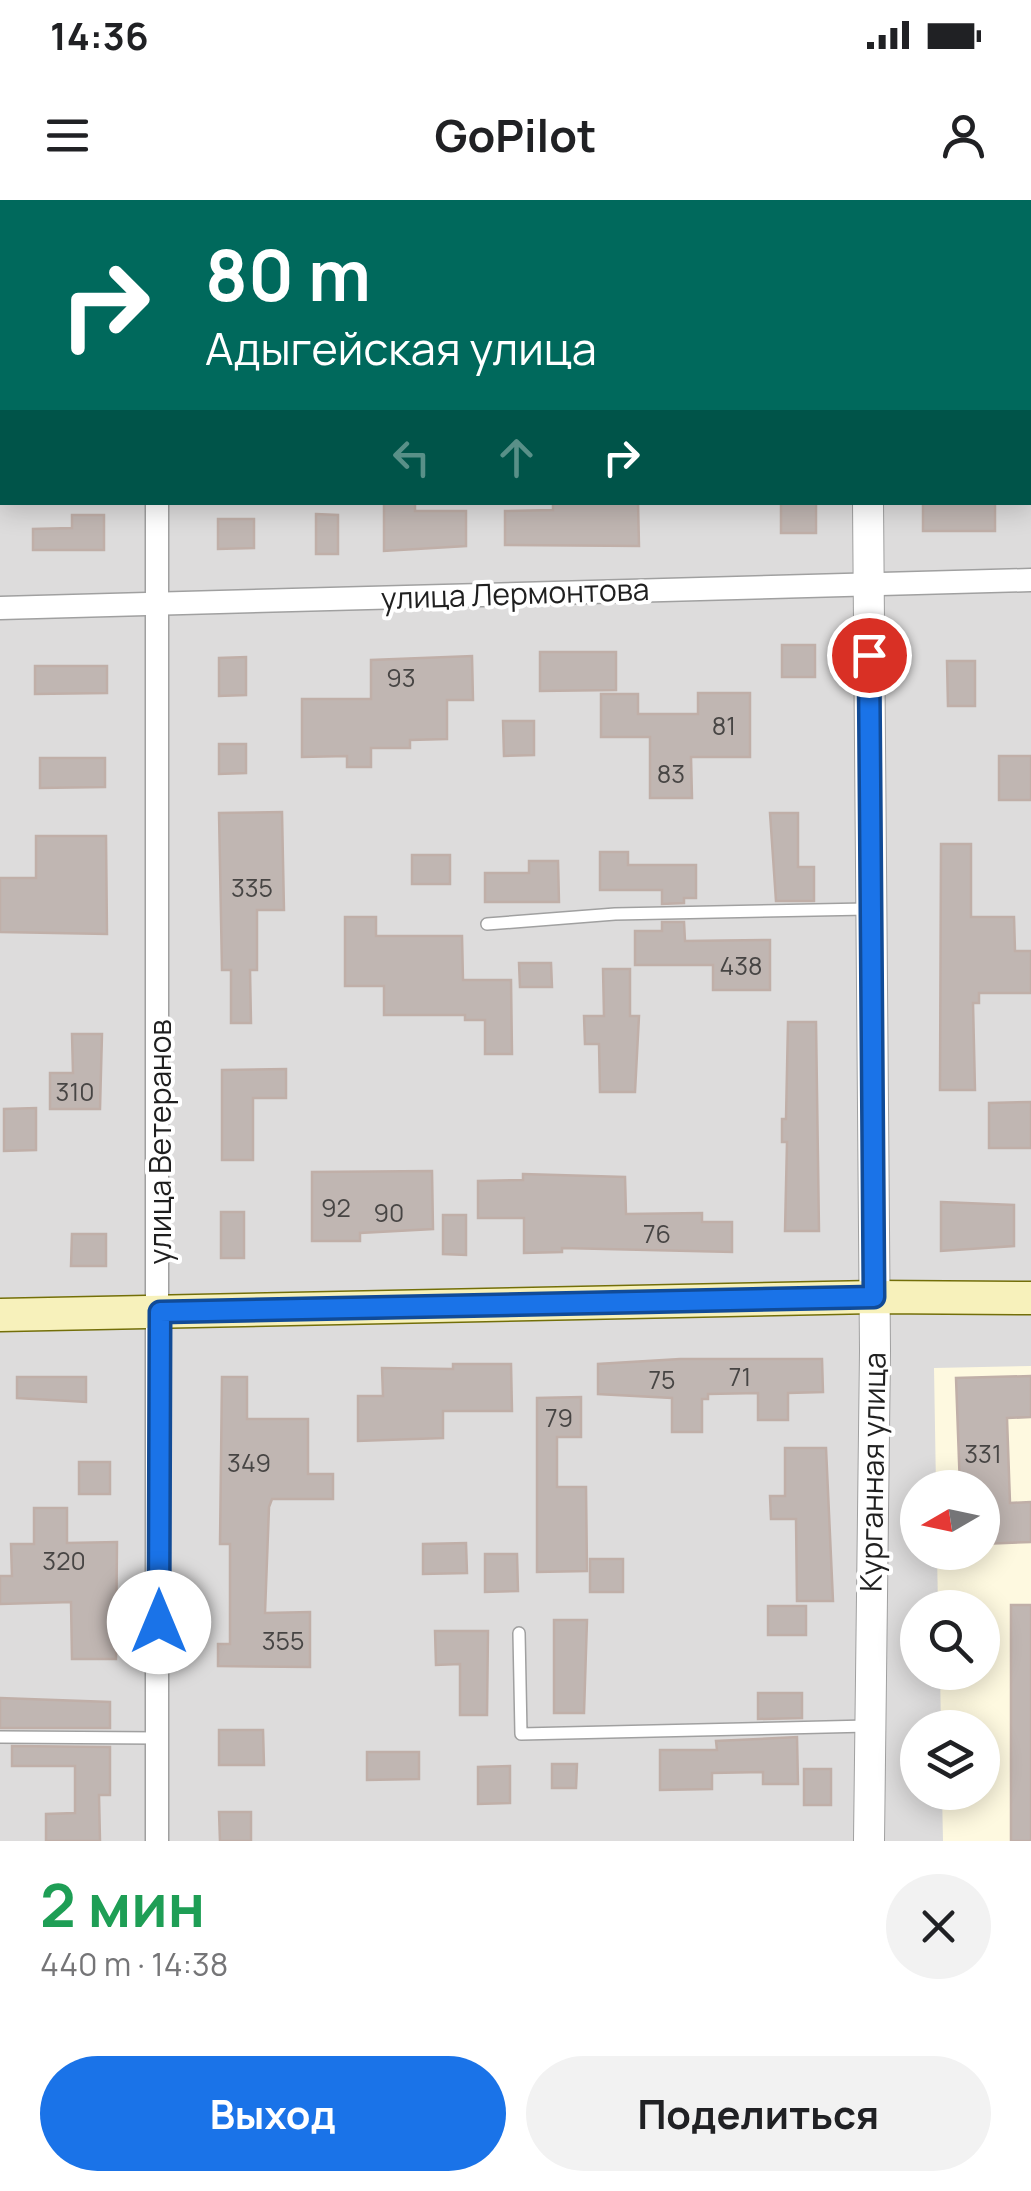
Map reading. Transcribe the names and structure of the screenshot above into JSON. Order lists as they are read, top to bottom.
{
  "streets": {
    "street": ["улица Лермонтова", "улица Ветеранов", "Курганная улица"]
  },
  "crossings": [
    ["улица Лермонтова", "улица Ветеранов"],
    ["улица Лермонтова", "Курганная улица"]
  ],
  "house_numbers": [
    "93",
    "81",
    "83",
    "335",
    "438",
    "310",
    "92",
    "90",
    "76",
    "71",
    "75",
    "79",
    "331",
    "349",
    "320",
    "355"
  ],
  "north": "left",
  "page": {
    "status": "14:36",
    "header": "GoPilot",
    "turn": ["80 m", "Адыгейская улица"],
    "heading": ["2 мин", "440 m · 14:38"],
    "buttons": ["Выход", "Поделиться"]
  }
}
